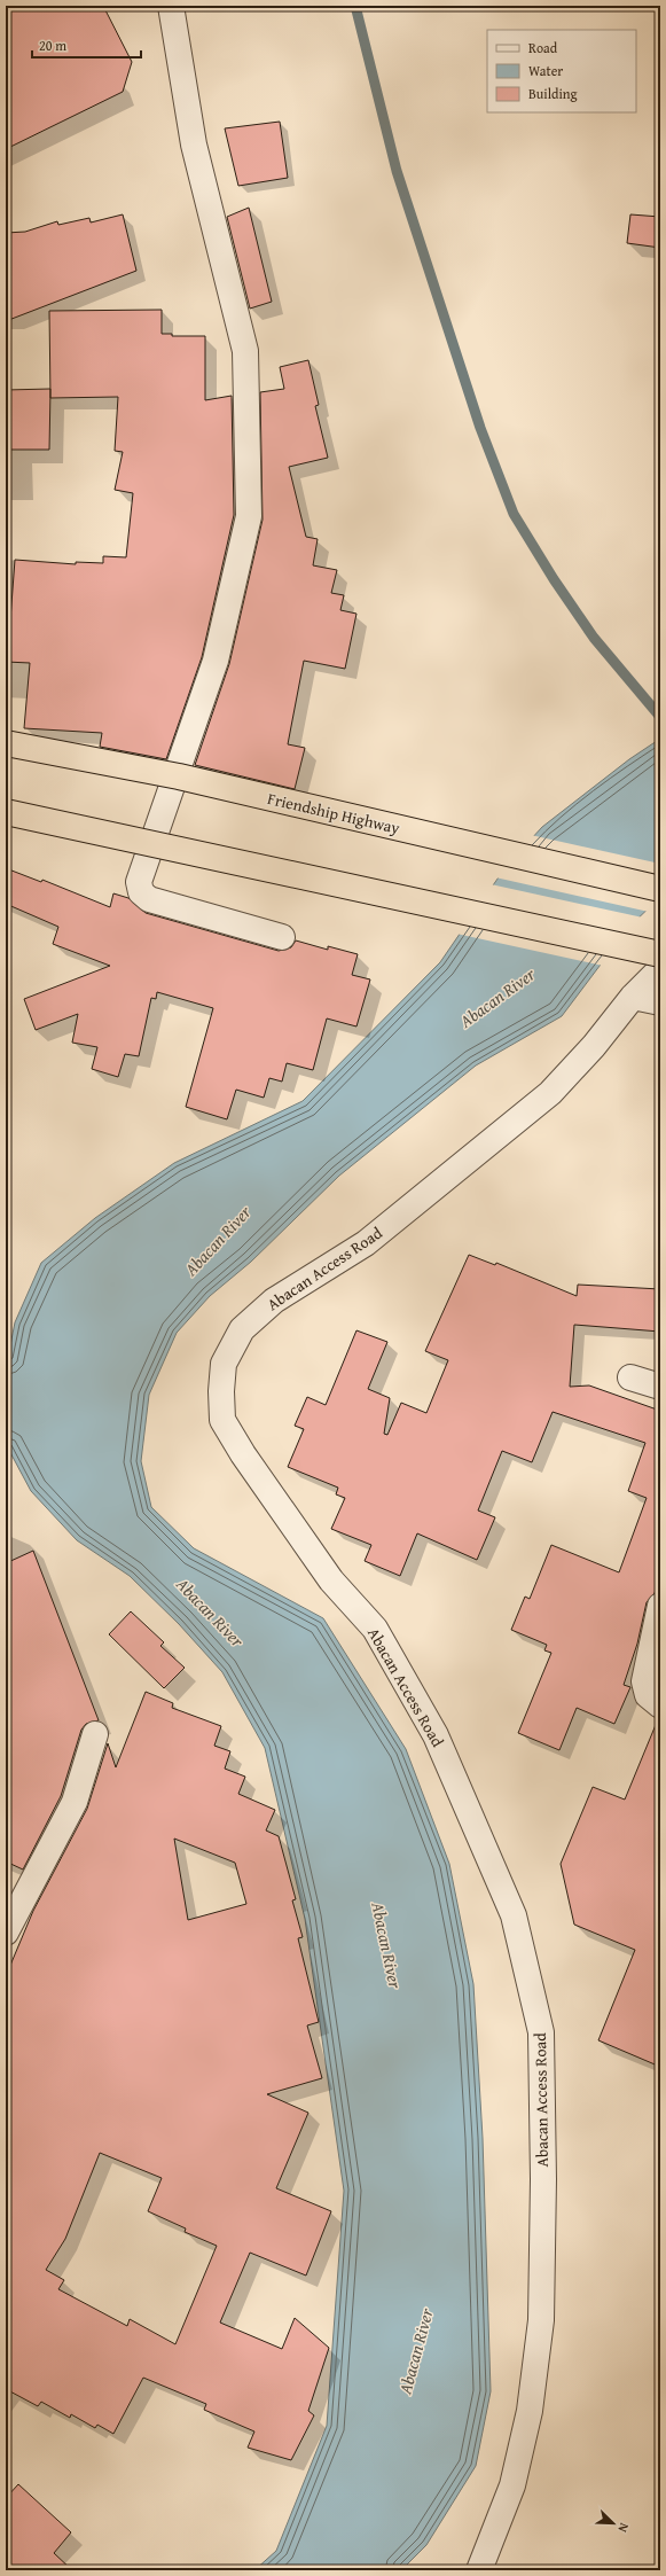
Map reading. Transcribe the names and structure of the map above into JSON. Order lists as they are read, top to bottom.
{
  "streets": {
    "main road": ["Friendship Highway"],
    "street": ["Abacan Access Road"]
  },
  "water": ["Abacan River"],
  "legend": ["Road", "Water", "Building"],
  "scale_bar": "20 m",
  "north": "bottom right"
}
